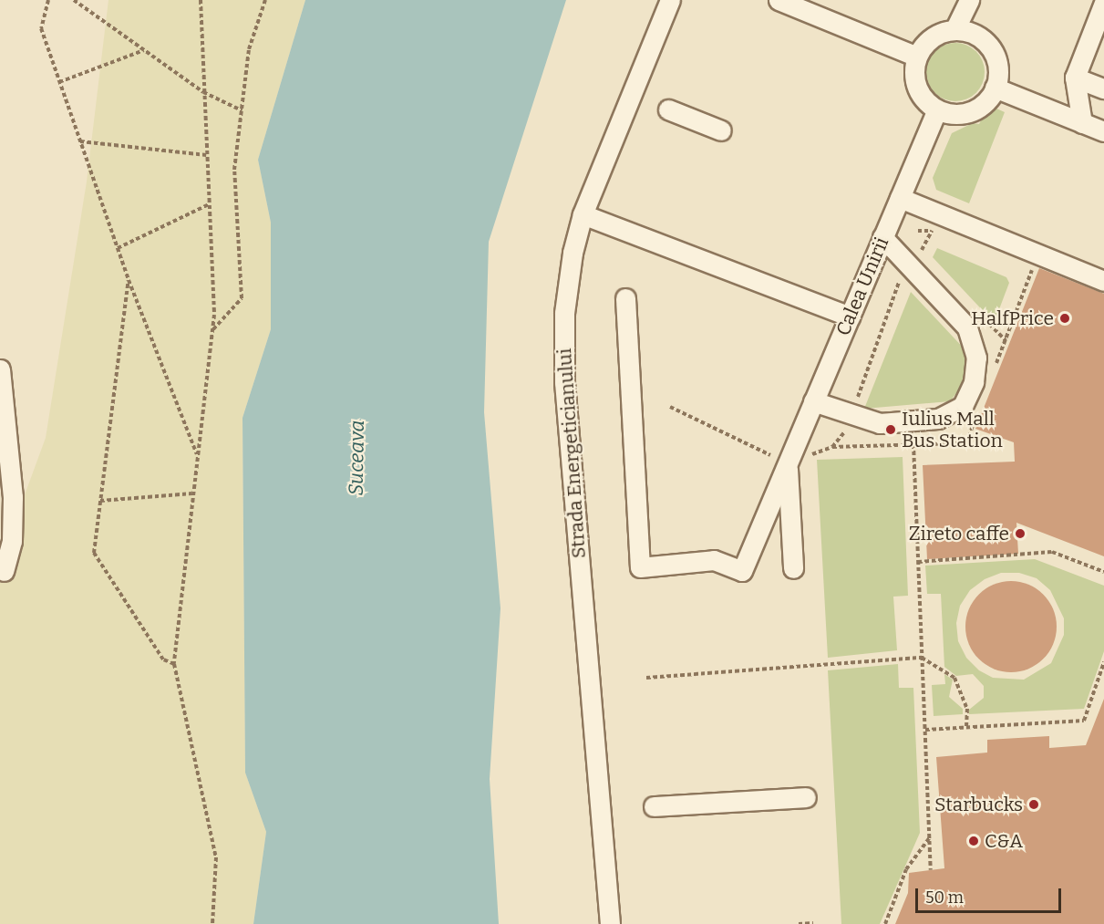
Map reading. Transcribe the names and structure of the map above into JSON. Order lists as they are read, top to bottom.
{
  "streets": {
    "street": ["Calea Unirii", "Strada Energeticianului"]
  },
  "water": ["Suceava"],
  "places": [
    "HalfPrice",
    "Iulius Mall Bus Station",
    "Zireto caffe",
    "Starbucks",
    "C&A"
  ],
  "scale_bar": "50 m"
}
